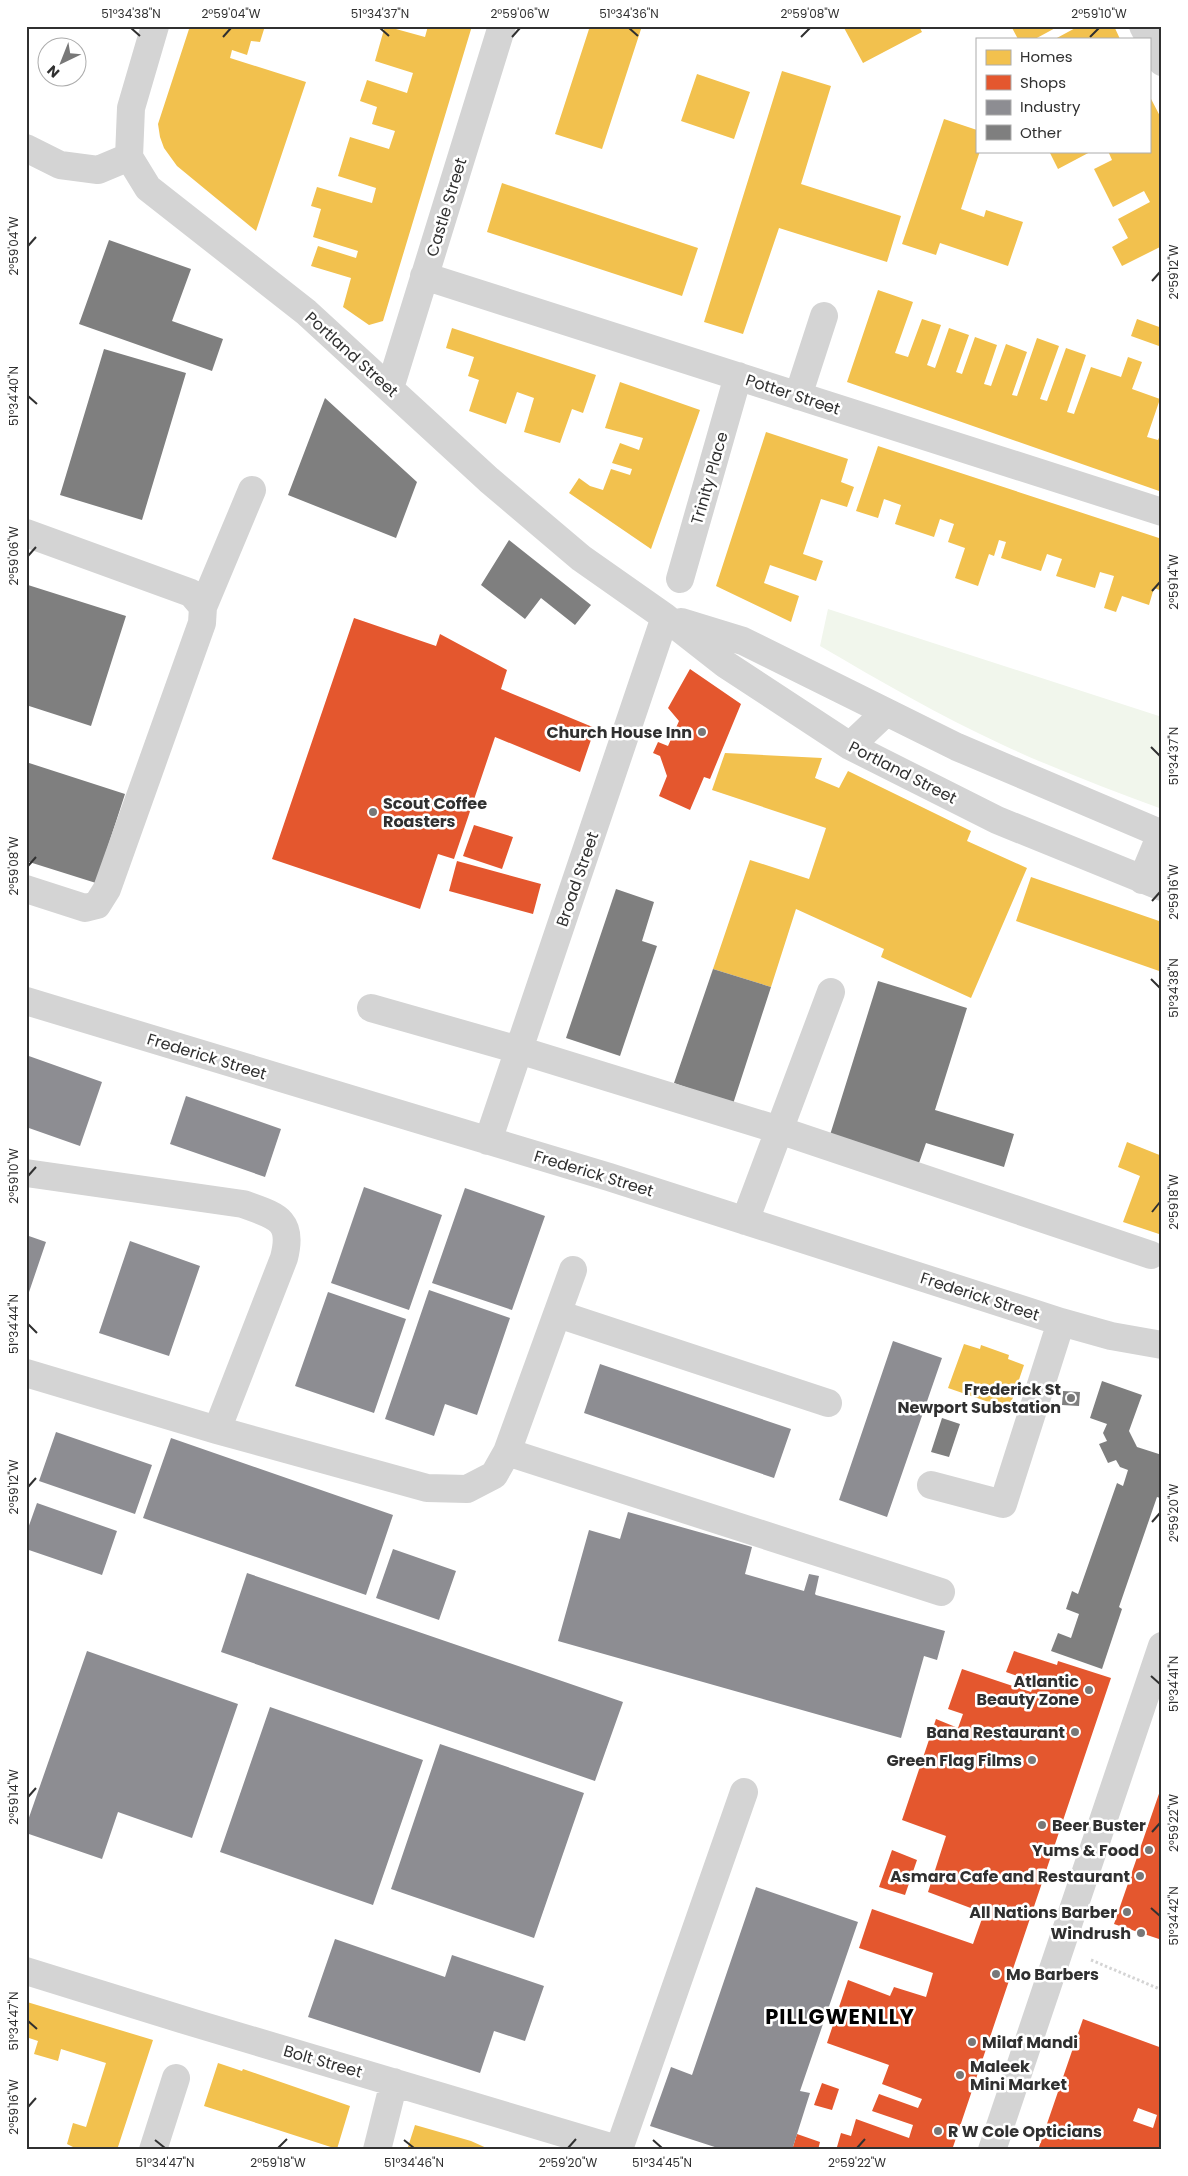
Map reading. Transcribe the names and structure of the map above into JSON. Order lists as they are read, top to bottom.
{
  "streets": {
    "street": [
      "Castle Street",
      "Portland Street",
      "Potter Street",
      "Trinity Place",
      "Broad Street",
      "Frederick Street",
      "Bolt Street"
    ]
  },
  "crossings": [
    ["Castle Street", "Portland Street"],
    ["Castle Street", "Potter Street"],
    ["Portland Street", "Broad Street"],
    ["Potter Street", "Trinity Place"],
    ["Broad Street", "Frederick Street"]
  ],
  "districts": ["PILLGWENLLY"],
  "places": [
    "Church House Inn",
    "Scout Coffee Roasters",
    "Frederick St Newport Substation",
    "Atlantic Beauty Zone",
    "Bana Restaurant",
    "Green Flag Films",
    "Beer Buster",
    "Yums & Food",
    "Asmara Cafe and Restaurant",
    "All Nations Barber",
    "Windrush",
    "Mo Barbers",
    "Milaf Mandi",
    "Maleek Mini Market",
    "R W Cole Opticians"
  ],
  "legend": [
    "Homes",
    "Shops",
    "Industry",
    "Other"
  ],
  "north": "bottom left",
  "coordinates": [
    "51°34'38\"N",
    "2°59'04\"W",
    "51°34'37\"N",
    "2°59'06\"W",
    "51°34'36\"N",
    "2°59'08\"W",
    "2°59'10\"W",
    "2°59'12\"W",
    "51°34'40\"N",
    "2°59'14\"W",
    "2°59'16\"W",
    "2°59'18\"W",
    "51°34'44\"N",
    "2°59'20\"W",
    "51°34'41\"N",
    "2°59'22\"W",
    "51°34'42\"N",
    "51°34'47\"N",
    "51°34'46\"N",
    "51°34'45\"N"
  ]
}
